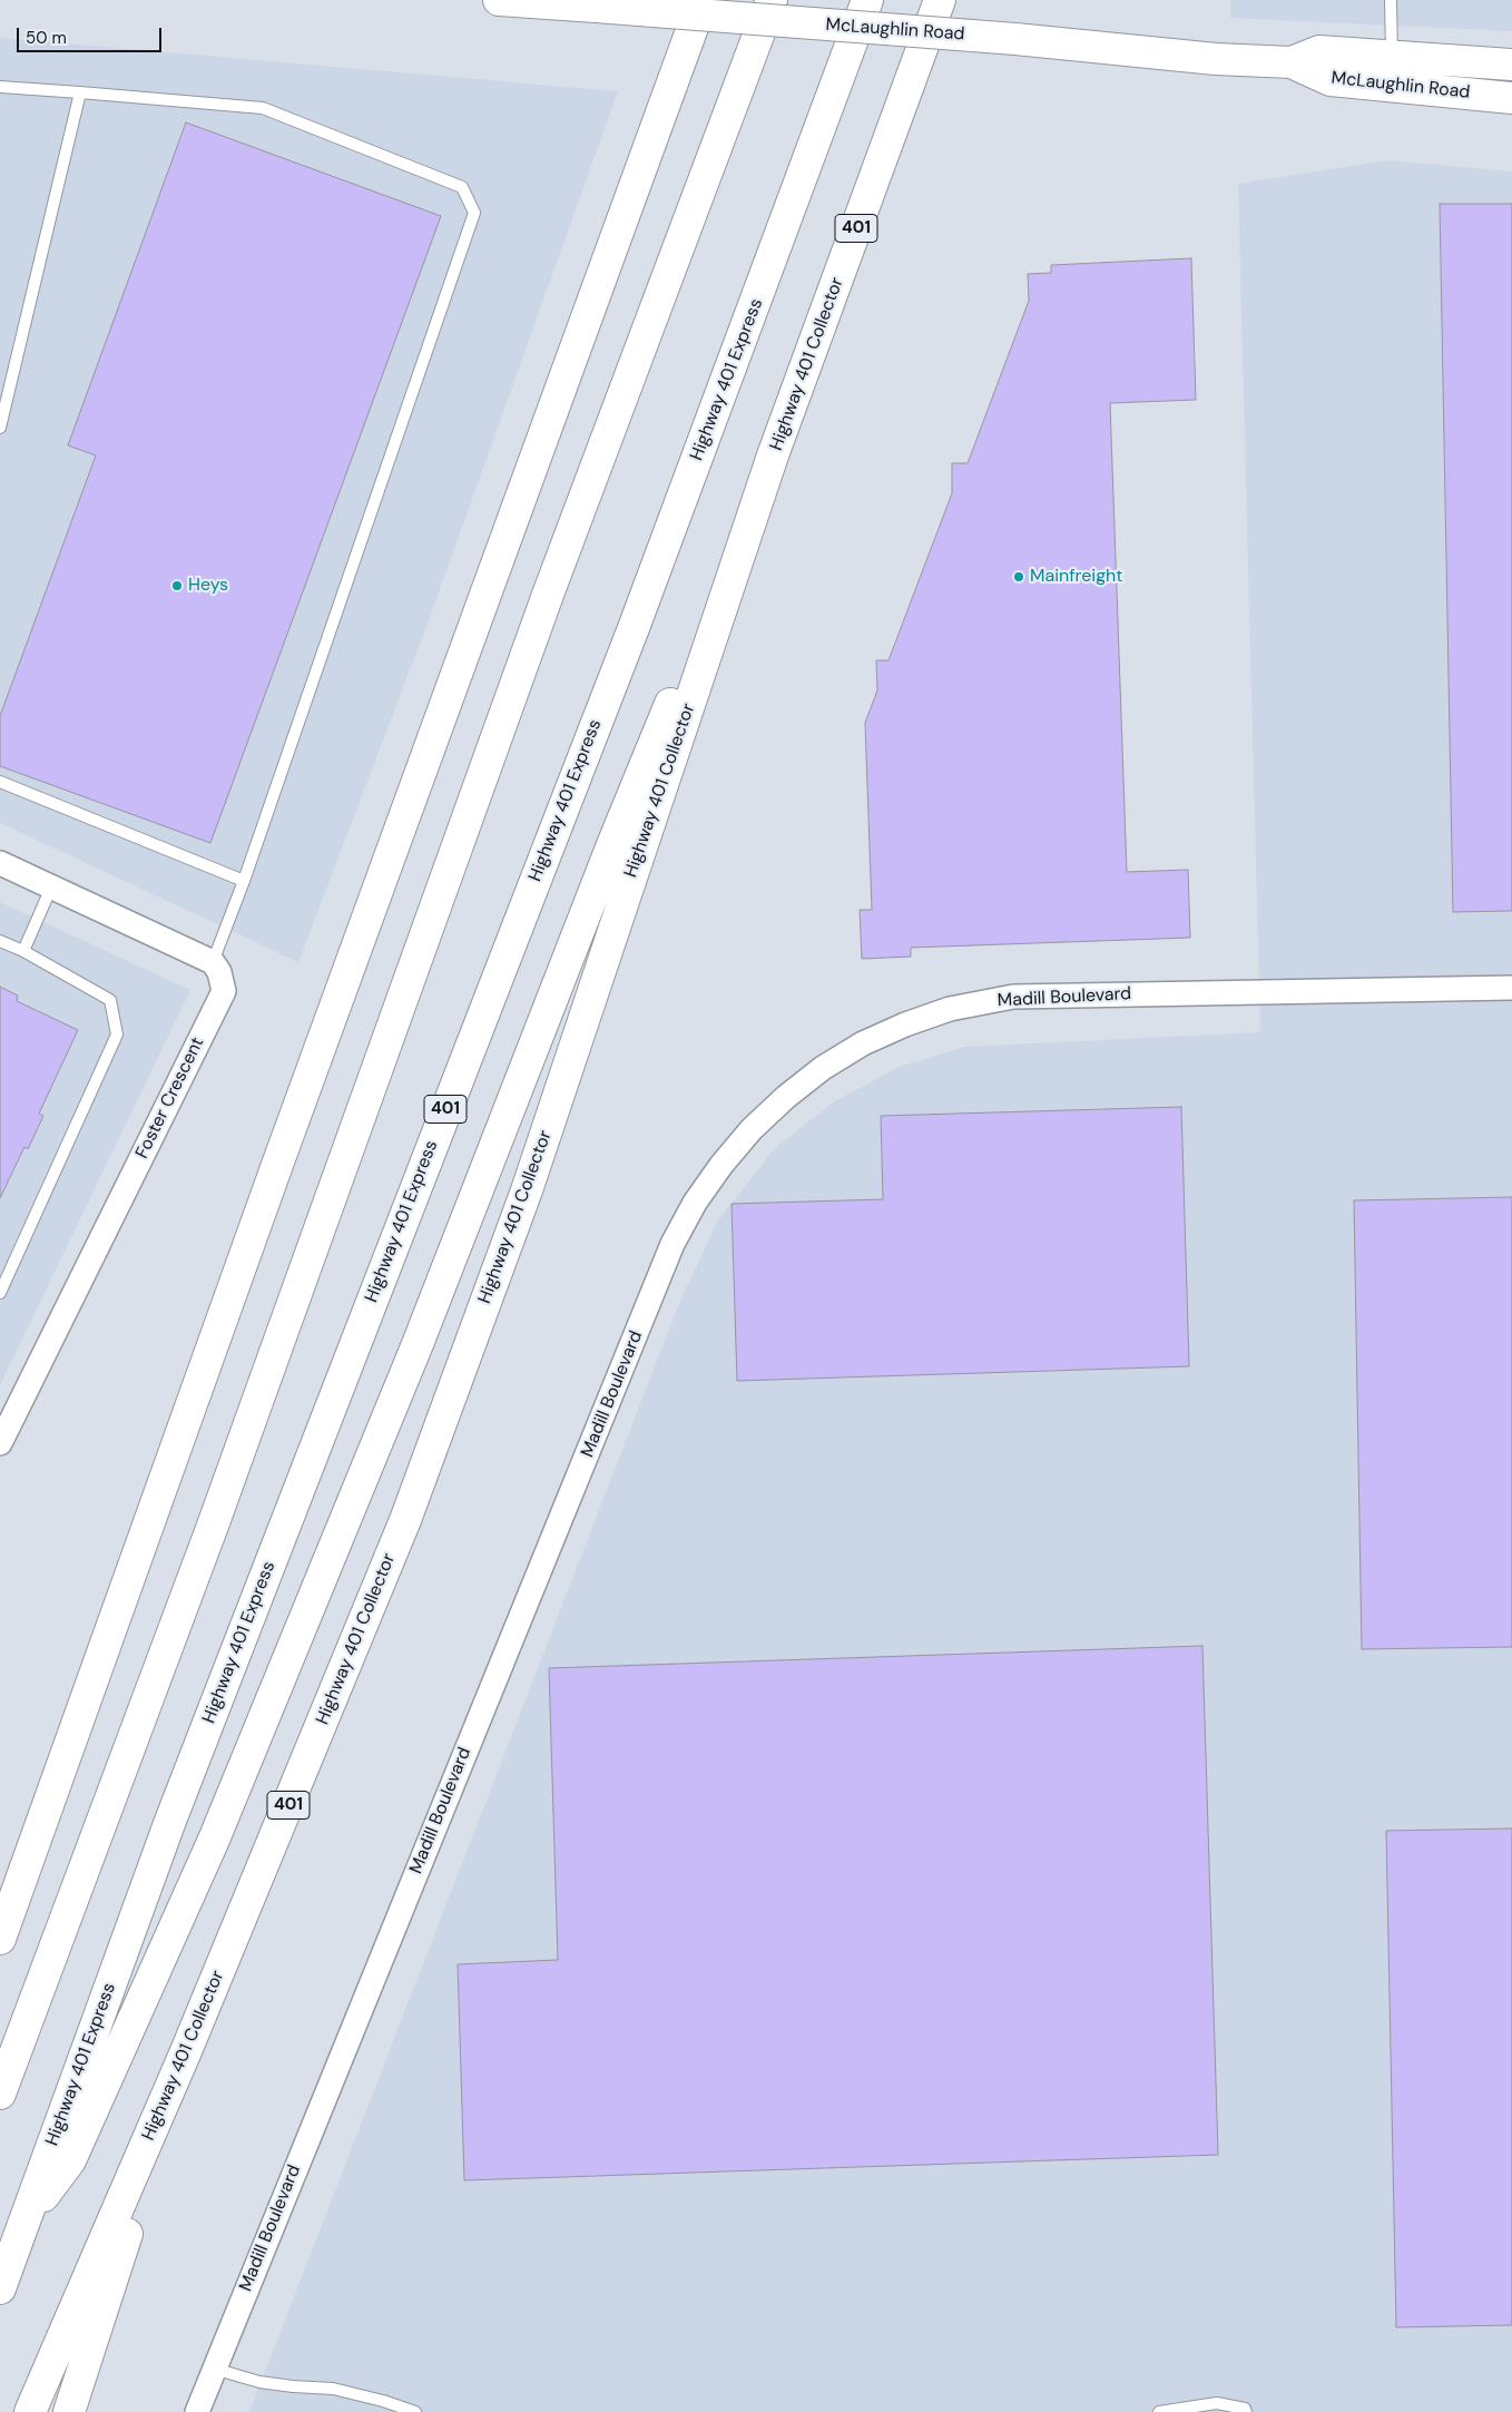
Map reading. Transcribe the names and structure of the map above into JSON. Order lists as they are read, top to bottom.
{
  "streets": {
    "main road": [
      "McLaughlin Road",
      "401",
      "Highway 401 Collector",
      "Highway 401 Express"
    ],
    "street": ["Madill Boulevard", "Foster Crescent"]
  },
  "places": ["Mainfreight", "Heys"],
  "scale_bar": "50 m"
}
